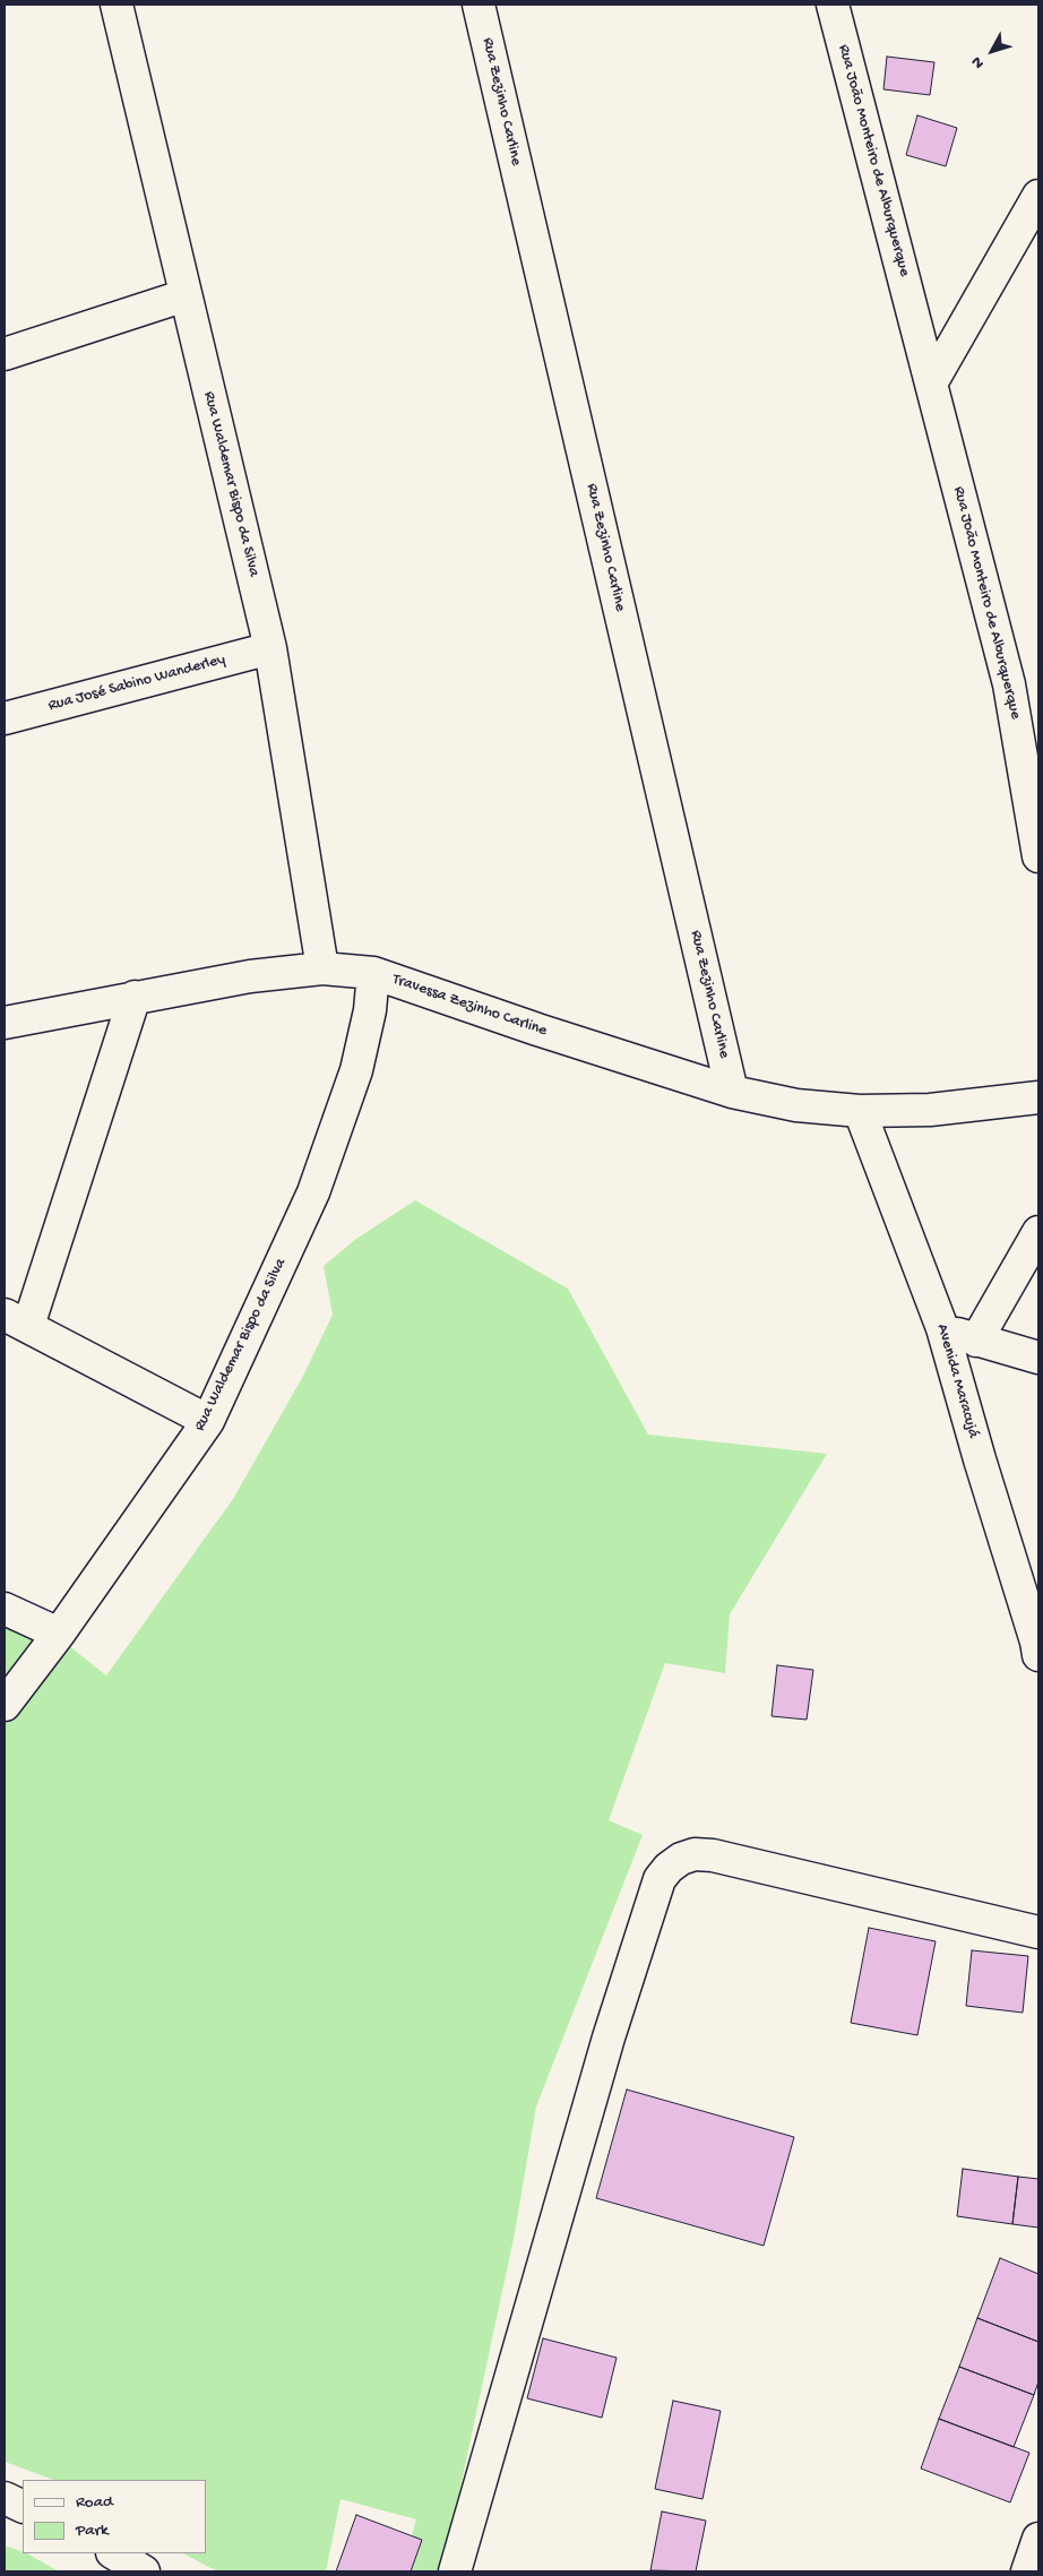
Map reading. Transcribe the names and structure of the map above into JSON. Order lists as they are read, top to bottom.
{
  "streets": {
    "street": [
      "Rua Zezinho Carline",
      "Rua João Monteiro de Alburquerque",
      "Rua Waldemar Bispo da Silva",
      "Rua José Sabino Wanderley",
      "Travessa Zezinho Carline",
      "Avenida Maracujá"
    ]
  },
  "crossings": [
    ["Rua Zezinho Carline", "Travessa Zezinho Carline"],
    ["Rua Waldemar Bispo da Silva", "Rua José Sabino Wanderley"],
    ["Rua Waldemar Bispo da Silva", "Travessa Zezinho Carline"],
    ["Travessa Zezinho Carline", "Avenida Maracujá"]
  ],
  "legend": ["Road", "Park"],
  "north": "bottom left"
}
